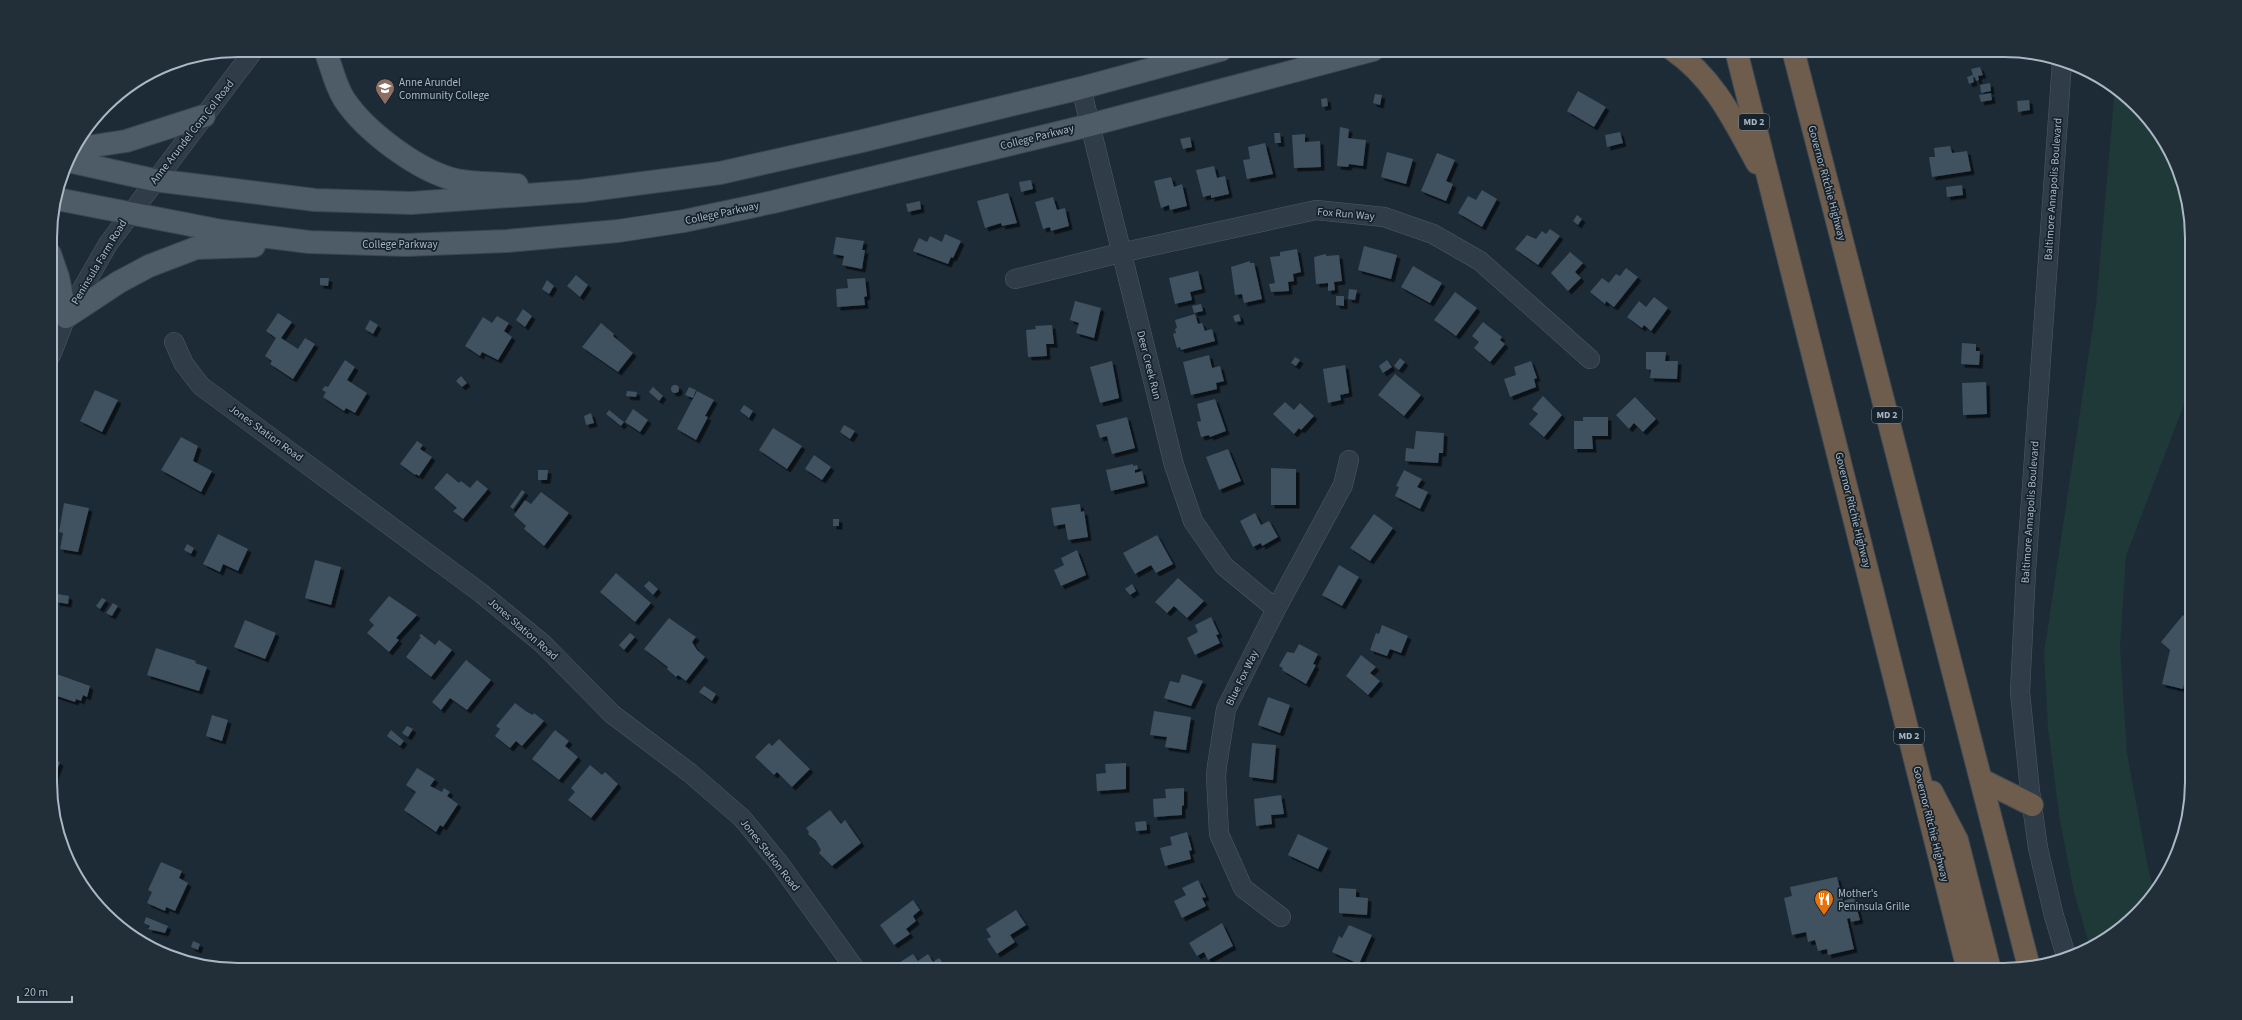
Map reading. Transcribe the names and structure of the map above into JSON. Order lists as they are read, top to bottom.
{
  "streets": {
    "highway": ["MD 2", "Governor Ritchie Highway"],
    "main road": ["College Parkway"],
    "street": [
      "Anne Arundel Com Col Road",
      "Baltimore Annapolis Boulevard",
      "Fox Run Way",
      "Peninsula Farm Road",
      "Deer Creek Run",
      "Jones Station Road",
      "Blue Fox Way"
    ]
  },
  "crossings": [
    ["Anne Arundel Com Col Road", "College Parkway"],
    ["Anne Arundel Com Col Road", "Peninsula Farm Road"],
    ["College Parkway", "Peninsula Farm Road"],
    ["College Parkway", "Deer Creek Run"],
    ["Fox Run Way", "Deer Creek Run"],
    ["Deer Creek Run", "Blue Fox Way"]
  ],
  "places": {
    "school or university": ["Anne Arundel Community College"],
    "restaurant": ["Mother's Peninsula Grille"]
  },
  "scale_bar": "20 m"
}
